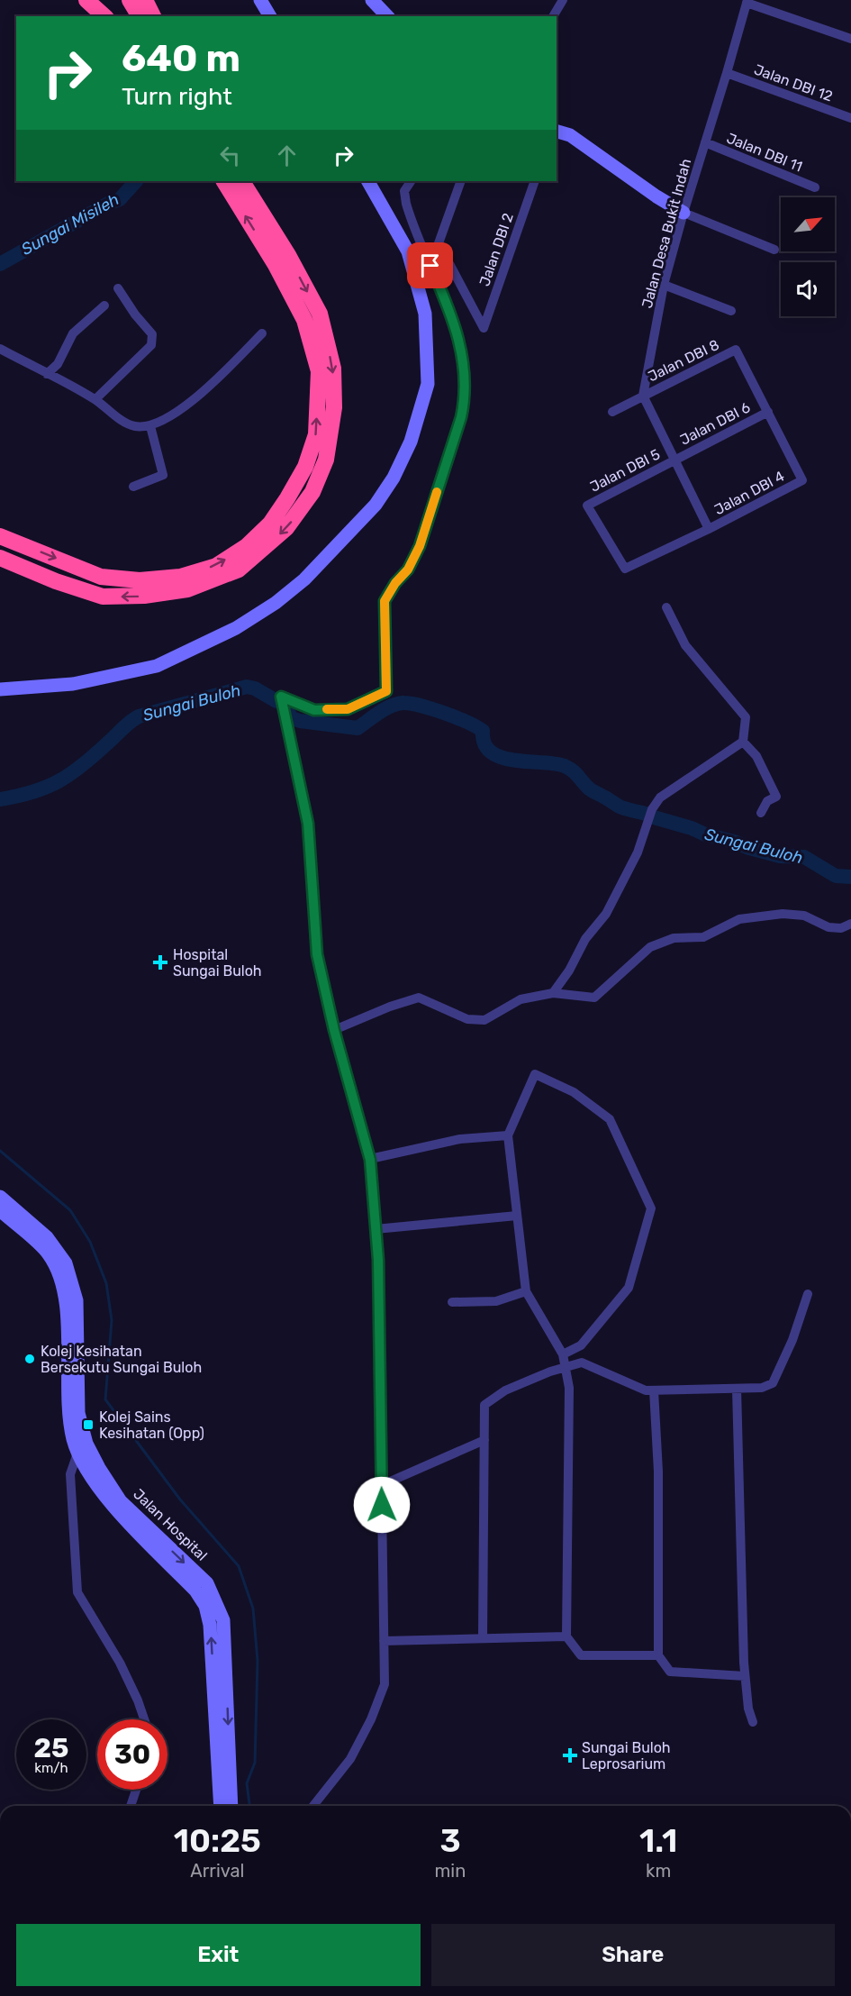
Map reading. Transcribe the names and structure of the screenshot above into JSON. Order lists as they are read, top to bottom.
{
  "streets": {
    "main road": ["Jalan Hospital"],
    "street": [
      "Jalan DBI 12",
      "Jalan DBI 11",
      "Jalan Desa Bukit Indah",
      "Jalan DBI 2",
      "Jalan DBI 8",
      "Jalan DBI 6",
      "Jalan DBI 5",
      "Jalan DBI 4"
    ]
  },
  "crossings": [
    ["Jalan DBI 12", "Jalan Desa Bukit Indah"],
    ["Jalan DBI 11", "Jalan Desa Bukit Indah"],
    ["Jalan Desa Bukit Indah", "Jalan DBI 8"],
    ["Jalan DBI 8", "Jalan DBI 6"],
    ["Jalan DBI 8", "Jalan DBI 4"],
    ["Jalan DBI 6", "Jalan DBI 5"],
    ["Jalan DBI 6", "Jalan DBI 4"],
    ["Jalan DBI 5", "Jalan DBI 4"]
  ],
  "water": ["Sungai Misileh", "Sungai Buloh"],
  "places": {
    "health": ["Hospital Sungai Buloh", "Sungai Buloh Leprosarium"],
    "other": ["Kolej Kesihatan Bersekutu Sungai Buloh"],
    "transit": ["Kolej Sains Kesihatan (Opp)"]
  },
  "north": "top right",
  "page": {
    "turn": ["640 m", "Turn right"],
    "speed": "25 km/h",
    "limit": "30",
    "eta": [
      "10:25",
      "Arrival",
      "3",
      "min",
      "1.1",
      "km"
    ],
    "buttons": ["Exit", "Share"]
  }
}
